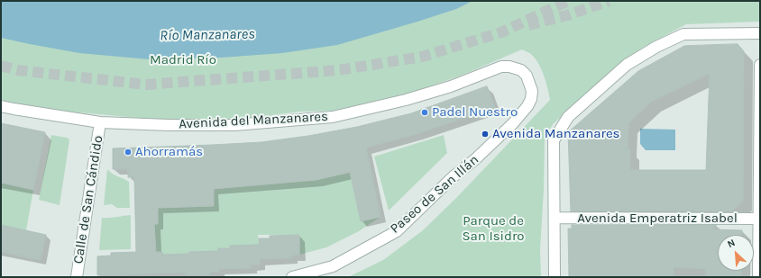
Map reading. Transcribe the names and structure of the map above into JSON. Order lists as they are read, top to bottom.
{
  "streets": {
    "street": [
      "Avenida del Manzanares",
      "Paseo de San Illán",
      "Calle de San Cándido",
      "Avenida Emperatriz Isabel"
    ]
  },
  "crossings": [
    ["Avenida del Manzanares", "Paseo de San Illán"],
    ["Avenida del Manzanares", "Calle de San Cándido"]
  ],
  "water": ["Río Manzanares"],
  "parks": ["Madrid Río", "Parque de San Isidro"],
  "places": ["Padel Nuestro", "Avenida Manzanares", "Ahorramás"],
  "north": "top left"
}
